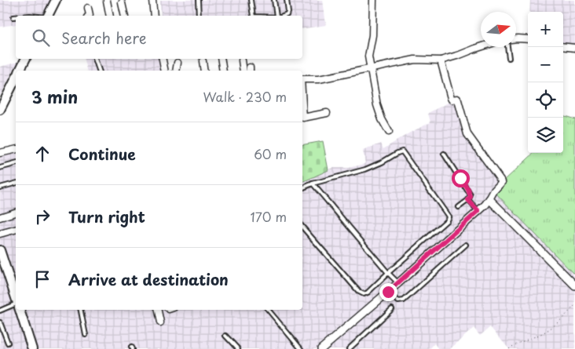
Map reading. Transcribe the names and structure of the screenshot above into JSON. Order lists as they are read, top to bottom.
{
  "north": "right",
  "page": {
    "map_buttons": ["+", "−"],
    "search": "Search here",
    "heading": ["3 min", "Walk · 230 m"],
    "list": [
      ["Continue", "60 m"],
      ["Turn right", "170 m"],
      "Arrive at destination"
    ]
  }
}
